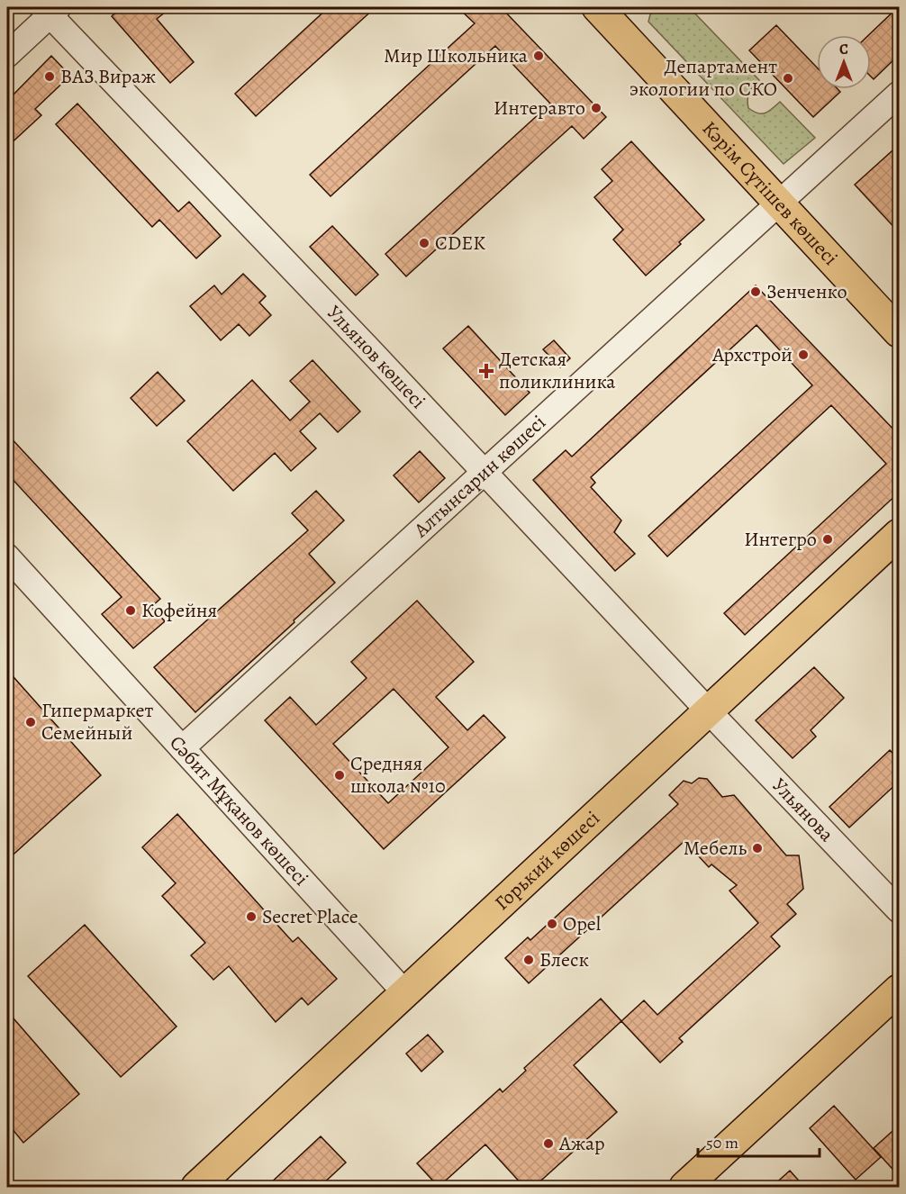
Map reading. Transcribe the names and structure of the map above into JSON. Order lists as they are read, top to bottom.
{
  "streets": {
    "main road": ["Кәрім Сүтішев көшесі", "Горький көшесі"],
    "street": [
      "Ульянов көшесі",
      "Алтынсарин көшесі",
      "Ульянова",
      "Сәбит Мұқанов көшесі"
    ]
  },
  "crossings": [
    ["Кәрім Сүтішев көшесі", "Алтынсарин көшесі"],
    ["Ульянов көшесі", "Алтынсарин көшесі"],
    ["Ульянов көшесі", "Ульянова"],
    ["Ульянов көшесі", "Горький көшесі"],
    ["Алтынсарин көшесі", "Сәбит Мұқанов көшесі"],
    ["Ульянова", "Горький көшесі"],
    ["Сәбит Мұқанов көшесі", "Горький көшесі"]
  ],
  "places": {
    "other": [
      "Мир Школьника",
      "ВАЗ Вираж",
      "Департамент экологии по СКО",
      "Интеравто",
      "CDEK",
      "Зенченко",
      "Архстрой",
      "Интегро",
      "Кофейня",
      "Гипермаркет Семейный",
      "Средняя школа №10",
      "Мебель",
      "Secret Place",
      "Opel",
      "Блеск",
      "Ажар"
    ],
    "health": ["Детская поликлиника"]
  },
  "scale_bar": "50 m",
  "north": "top"
}
